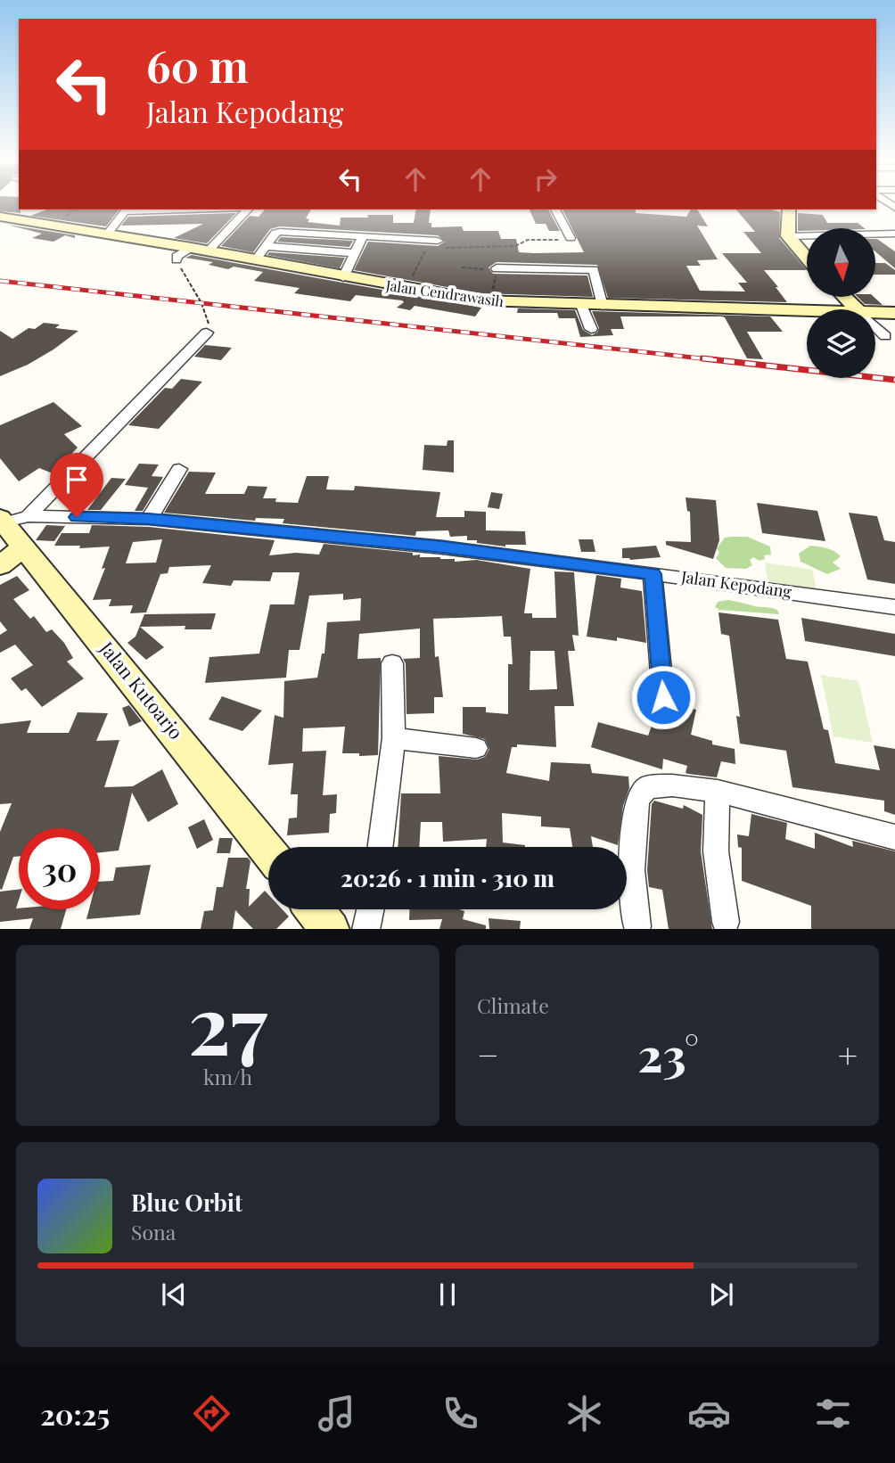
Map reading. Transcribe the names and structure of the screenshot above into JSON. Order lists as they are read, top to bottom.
{
  "streets": {
    "main road": ["Jalan Cendrawasih", "Jalan Kutoarjo"],
    "street": ["Jalan Kepodang"]
  },
  "crossings": [
    ["Jalan Kepodang", "Jalan Kutoarjo"]
  ],
  "north": "bottom",
  "page": {
    "turn": ["60 m", "Jalan Kepodang"],
    "limit": "30",
    "trip": "20:26 · 1 min · 310 m",
    "tile": [
      ["27", "km/h"],
      "Climate"
    ],
    "heat": ["−", "23°", "+"],
    "song": ["Blue Orbit", "Sona"],
    "tabs": "20:25"
  }
}
